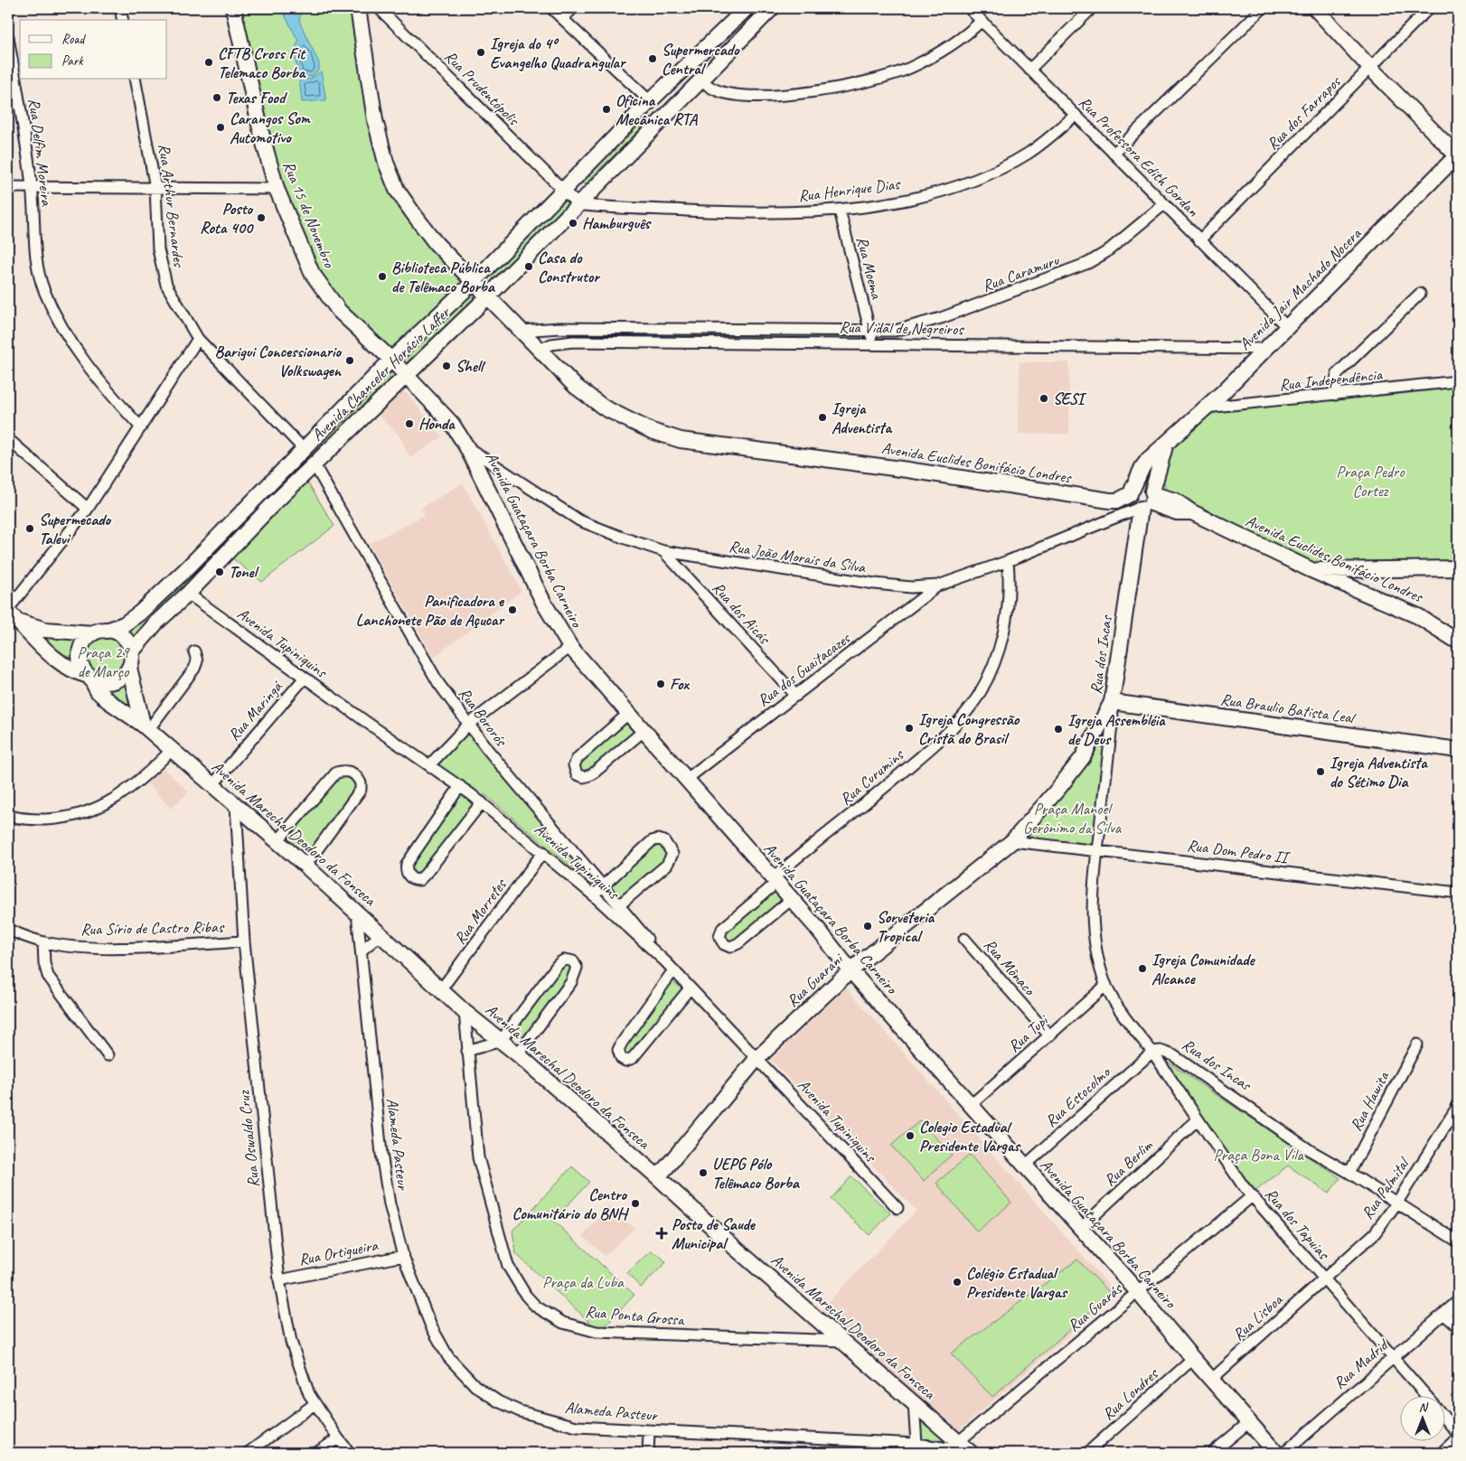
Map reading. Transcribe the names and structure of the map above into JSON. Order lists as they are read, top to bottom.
{
  "streets": {
    "street": [
      "Rua Prudentópolis",
      "Rua dos Farrapos",
      "Rua Delfim Moreira",
      "Rua Professora Edith Gordan",
      "Rua Henrique Dias",
      "Rua Arthur Bernardes",
      "Rua 15 de Novembro",
      "Rua Moema",
      "Rua Caramuru",
      "Avenida Jair Machado Nocera",
      "Rua Vidal de Negreiros",
      "Avenida Chanceler Horácio Laffer",
      "Rua Independência",
      "Avenida Euclides Bonifácio Londres",
      "Avenida Guataçara Borba Carneiro",
      "Rua João Morais da Silva",
      "Rua dos Aicás",
      "Avenida Tupiniquins",
      "Rua dos Incas",
      "Rua dos Guaitacazes",
      "Rua Braulio Batista Leal",
      "Rua Maringá",
      "Rua Bororós",
      "Rua Curumins",
      "Avenida Marechal Deodoro da Fonseca",
      "Rua Dom Pedro II",
      "Rua Morretes",
      "Rua Sírio de Castro Ribas",
      "Rua Mônaco",
      "Rua Guarani",
      "Rua Tupi",
      "Rua Estocolmo",
      "Rua Hawita",
      "Rua Oswaldo Cruz",
      "Alameda Pasteur",
      "Rua Berlim",
      "Rua Palmital",
      "Rua dos Tapuias",
      "Rua Ortigueira",
      "Rua Guarás",
      "Rua Ponta Grossa",
      "Rua Lisboa",
      "Rua Madrid",
      "Rua Londres"
    ]
  },
  "crossings": [
    ["Rua Prudentópolis", "Rua Henrique Dias"],
    ["Rua Prudentópolis", "Avenida Chanceler Horácio Laffer"],
    ["Rua dos Farrapos", "Rua Professora Edith Gordan"],
    ["Rua Professora Edith Gordan", "Rua Henrique Dias"],
    ["Rua Professora Edith Gordan", "Rua Caramuru"],
    ["Rua Professora Edith Gordan", "Avenida Jair Machado Nocera"],
    ["Rua Henrique Dias", "Rua Moema"],
    ["Rua Henrique Dias", "Avenida Chanceler Horácio Laffer"],
    ["Rua Arthur Bernardes", "Avenida Chanceler Horácio Laffer"],
    ["Rua 15 de Novembro", "Avenida Chanceler Horácio Laffer"],
    ["Rua 15 de Novembro", "Avenida Guataçara Borba Carneiro"],
    ["Rua Moema", "Rua Caramuru"],
    ["Rua Moema", "Rua Vidal de Negreiros"],
    ["Rua Caramuru", "Rua Vidal de Negreiros"],
    ["Avenida Jair Machado Nocera", "Rua Vidal de Negreiros"],
    ["Avenida Jair Machado Nocera", "Rua Independência"],
    ["Avenida Jair Machado Nocera", "Avenida Euclides Bonifácio Londres"],
    ["Avenida Jair Machado Nocera", "Rua dos Incas"],
    ["Rua Vidal de Negreiros", "Avenida Euclides Bonifácio Londres"],
    ["Avenida Chanceler Horácio Laffer", "Avenida Euclides Bonifácio Londres"],
    ["Avenida Chanceler Horácio Laffer", "Avenida Guataçara Borba Carneiro"],
    ["Avenida Chanceler Horácio Laffer", "Avenida Tupiniquins"],
    ["Avenida Chanceler Horácio Laffer", "Rua Bororós"],
    ["Avenida Chanceler Horácio Laffer", "Avenida Marechal Deodoro da Fonseca"],
    ["Avenida Euclides Bonifácio Londres", "Rua João Morais da Silva"],
    ["Avenida Euclides Bonifácio Londres", "Rua dos Incas"],
    ["Avenida Guataçara Borba Carneiro", "Rua João Morais da Silva"],
    ["Avenida Guataçara Borba Carneiro", "Rua dos Guaitacazes"],
    ["Avenida Guataçara Borba Carneiro", "Rua Curumins"],
    ["Avenida Guataçara Borba Carneiro", "Rua Guarani"],
    ["Avenida Guataçara Borba Carneiro", "Rua Tupi"],
    ["Avenida Guataçara Borba Carneiro", "Rua Estocolmo"],
    ["Avenida Guataçara Borba Carneiro", "Rua Berlim"],
    ["Avenida Guataçara Borba Carneiro", "Rua Guarás"],
    ["Avenida Guataçara Borba Carneiro", "Rua Lisboa"],
    ["Avenida Guataçara Borba Carneiro", "Rua Londres"],
    ["Rua João Morais da Silva", "Rua dos Aicás"],
    ["Rua João Morais da Silva", "Rua dos Incas"],
    ["Rua João Morais da Silva", "Rua dos Guaitacazes"],
    ["Rua João Morais da Silva", "Rua Curumins"],
    ["Rua dos Aicás", "Rua dos Guaitacazes"],
    ["Avenida Tupiniquins", "Rua Maringá"],
    ["Avenida Tupiniquins", "Rua Bororós"],
    ["Avenida Tupiniquins", "Rua Morretes"],
    ["Avenida Tupiniquins", "Rua Guarani"],
    ["Rua dos Incas", "Rua Braulio Batista Leal"],
    ["Rua dos Incas", "Rua Dom Pedro II"],
    ["Rua dos Incas", "Rua Guarani"],
    ["Rua dos Incas", "Rua Tupi"],
    ["Rua dos Incas", "Rua Estocolmo"],
    ["Rua dos Incas", "Rua Hawita"],
    ["Rua dos Incas", "Rua Palmital"],
    ["Rua dos Incas", "Rua dos Tapuias"],
    ["Rua Braulio Batista Leal", "Rua Guarani"],
    ["Rua Maringá", "Avenida Marechal Deodoro da Fonseca"],
    ["Avenida Marechal Deodoro da Fonseca", "Rua Morretes"],
    ["Avenida Marechal Deodoro da Fonseca", "Rua Guarani"],
    ["Avenida Marechal Deodoro da Fonseca", "Rua Oswaldo Cruz"],
    ["Avenida Marechal Deodoro da Fonseca", "Alameda Pasteur"],
    ["Avenida Marechal Deodoro da Fonseca", "Rua Guarás"],
    ["Avenida Marechal Deodoro da Fonseca", "Rua Ponta Grossa"],
    ["Rua Dom Pedro II", "Rua Guarani"],
    ["Rua Sírio de Castro Ribas", "Rua Oswaldo Cruz"],
    ["Rua Mônaco", "Rua Tupi"],
    ["Rua Estocolmo", "Rua dos Tapuias"],
    ["Rua Oswaldo Cruz", "Rua Ortigueira"],
    ["Alameda Pasteur", "Rua Ortigueira"],
    ["Alameda Pasteur", "Rua Guarás"],
    ["Rua Berlim", "Rua dos Tapuias"],
    ["Rua Palmital", "Rua dos Tapuias"],
    ["Rua Palmital", "Rua Lisboa"],
    ["Rua dos Tapuias", "Rua Guarás"],
    ["Rua dos Tapuias", "Rua Lisboa"],
    ["Rua dos Tapuias", "Rua Madrid"]
  ],
  "parks": [
    "Praça Pedro Cortez",
    "Praça 29 de Março",
    "Praça Manoel Gerônimo da Silva",
    "Praça Bona Vila",
    "Praça da Luba"
  ],
  "places": {
    "other": [
      "Igreja do 4º Evangelho Quadrangular",
      "Supermercado Central",
      "CFTB Cross Fit Telemaco Borba",
      "Texas Food",
      "Oficina Mecânica RTA",
      "Carangos Som Automotivo",
      "Posto Rota 400",
      "Hamburguês",
      "Casa do Construtor",
      "Biblioteca Pública de Telêmaco Borba",
      "Barigui Concessionario Volkswagen",
      "Shell",
      "SESI",
      "Igreja Adventista",
      "Honda",
      "Supermecado Talevi",
      "Tonel",
      "Panificadora e Lanchonete Pão de Açucar",
      "Fox",
      "Igreja Congressão Cristã do Brasil",
      "Igreja Assembléia de Deus",
      "Igreja Adventista do Sétimo Dia",
      "Sorveteria Tropical",
      "Igreja Comunidade Alcance",
      "Colegio Estadual Presidente Vargas",
      "UEPG Pólo Telêmaco Borba",
      "Centro Comunitário do BNH",
      "Colégio Estadual Presidente Vargas"
    ],
    "health": ["Posto de Saude Municipal"]
  },
  "legend": ["Road", "Park"],
  "north": "top"
}
